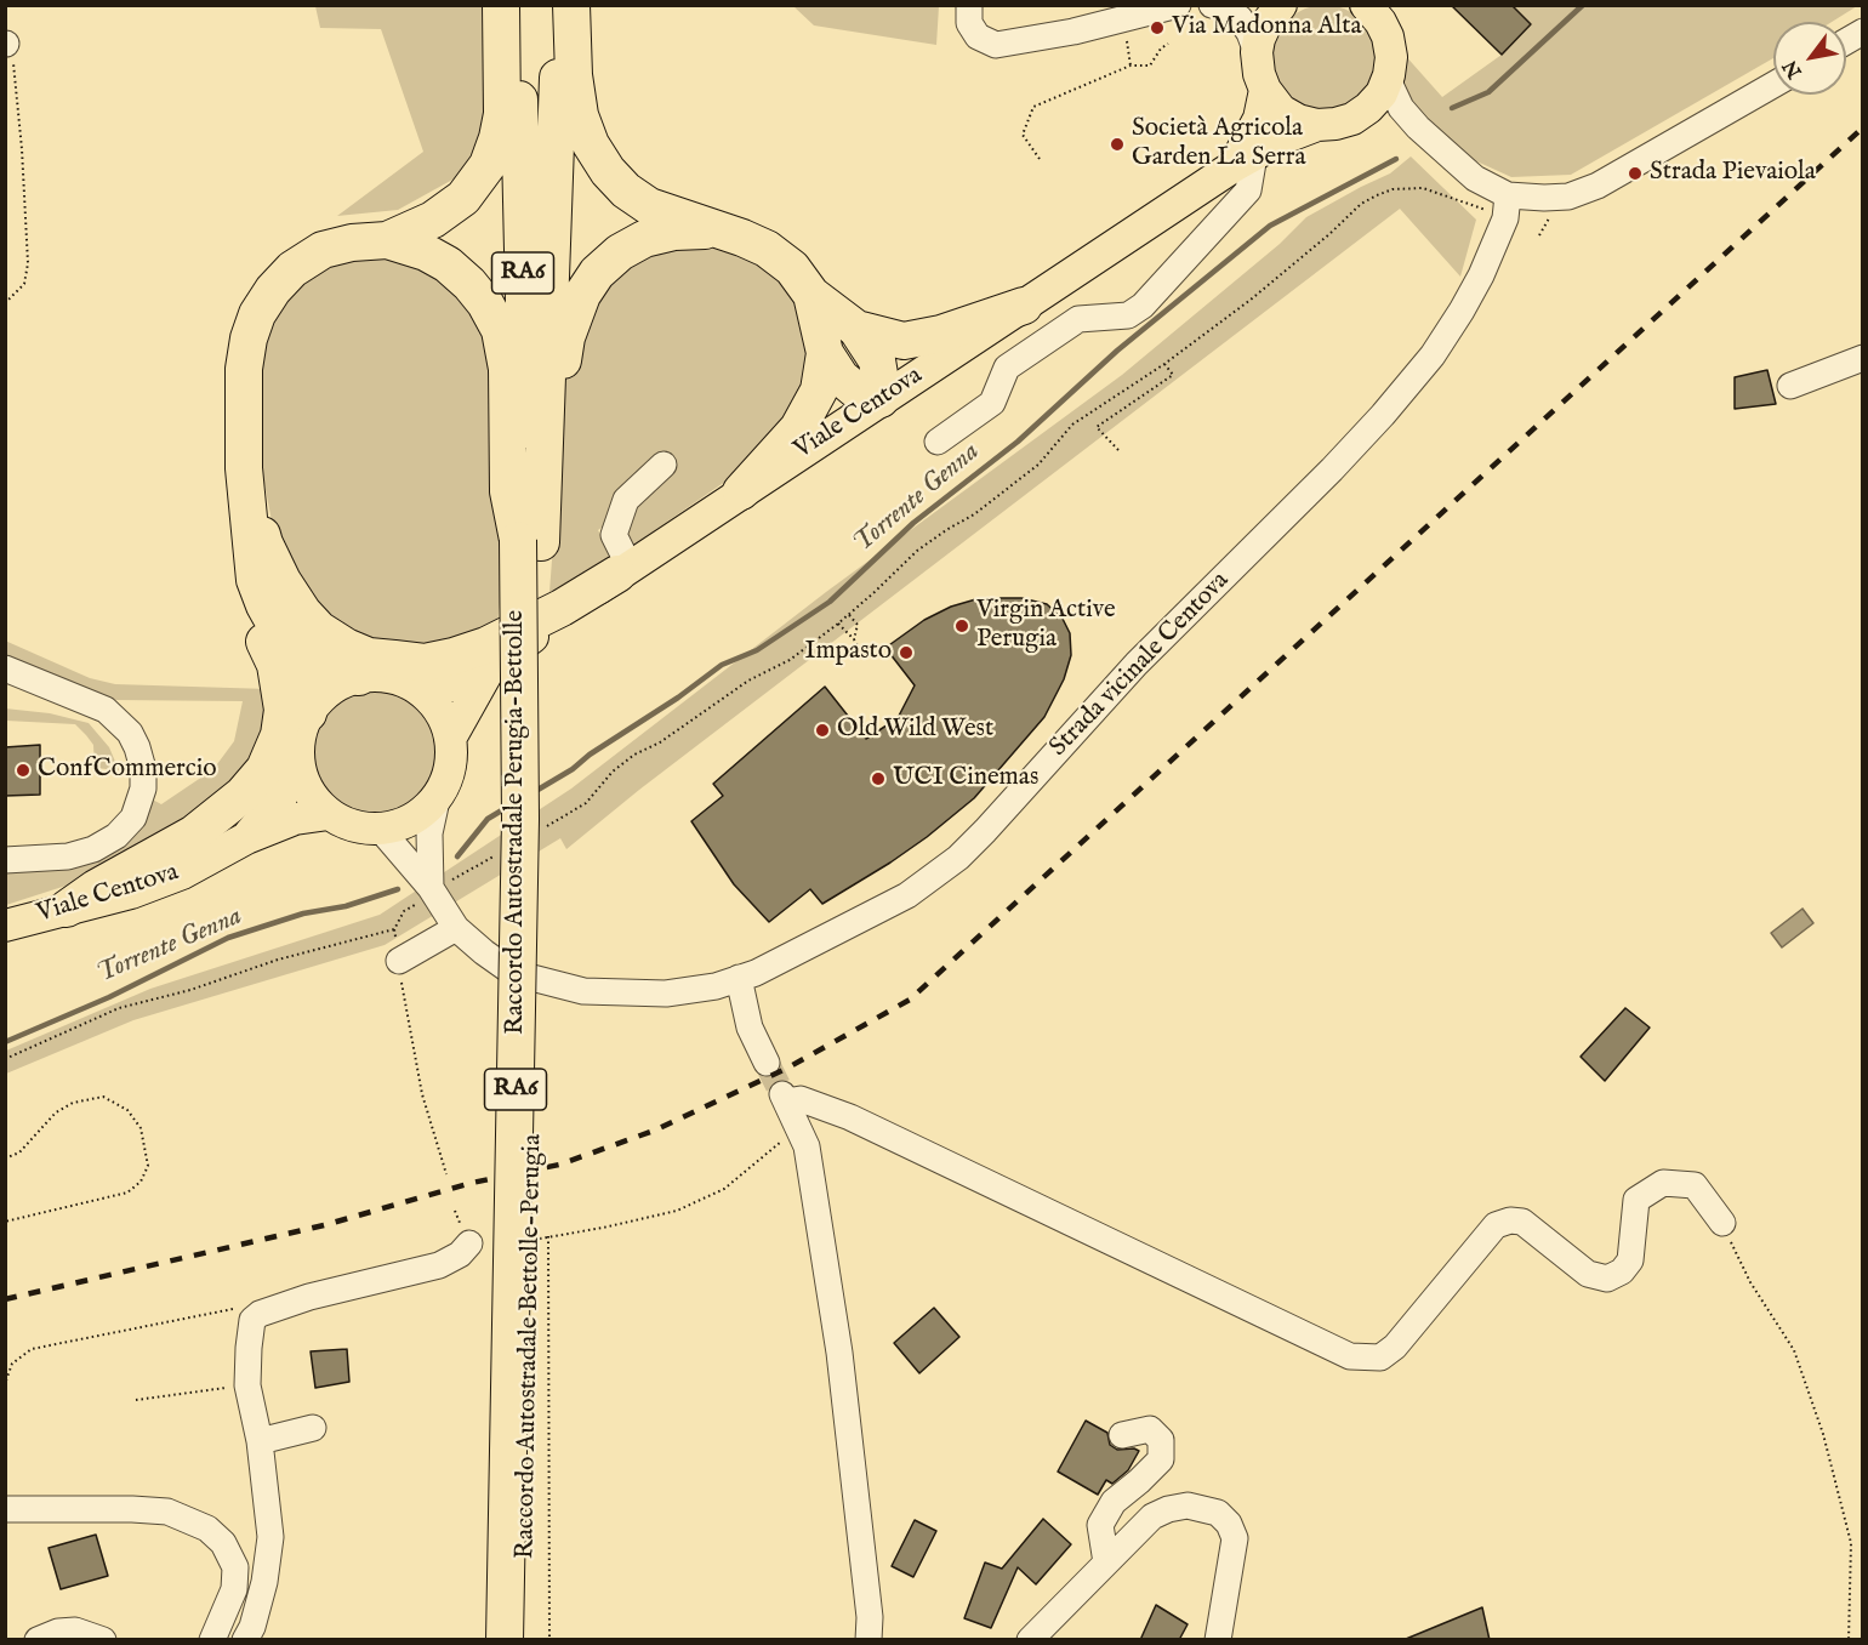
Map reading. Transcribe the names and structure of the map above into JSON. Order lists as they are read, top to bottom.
{
  "streets": {
    "highway": ["RA6", "Raccordo Autostradale Perugia-Bettolle", "Raccordo Autostradale Bettolle-Perugia"],
    "main road": ["Viale Centova"],
    "street": ["Strada vicinale Centova"]
  },
  "crossings": [
    ["Raccordo Autostradale Perugia-Bettolle", "Raccordo Autostradale Bettolle-Perugia"]
  ],
  "water": ["Torrente Genna"],
  "places": [
    "Via Madonna Alta",
    "Società Agricola Garden La Serra",
    "Strada Pievaiola",
    "Virgin Active Perugia",
    "Impasto",
    "Old Wild West",
    "ConfCommercio",
    "UCI Cinemas"
  ],
  "north": "bottom left"
}
